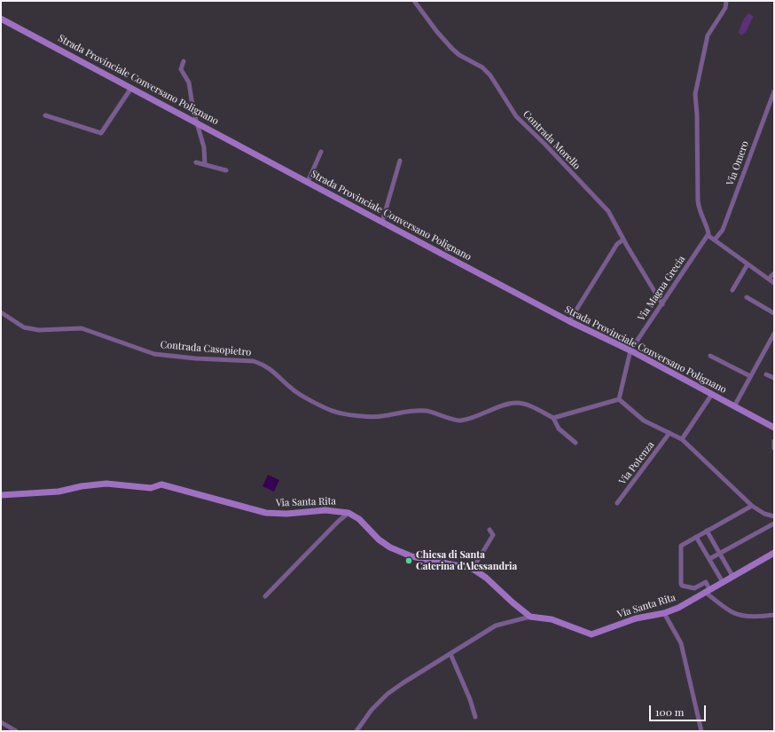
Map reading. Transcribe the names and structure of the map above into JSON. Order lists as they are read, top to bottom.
{
  "streets": {
    "main road": ["Strada Provinciale Conversano Polignano", "Via Santa Rita"],
    "street": [
      "Contrada Morello",
      "Via Omero",
      "Via Magna Grecia",
      "Contrada Casopietro",
      "Via Potenza"
    ]
  },
  "crossings": [
    ["Strada Provinciale Conversano Polignano", "Via Magna Grecia"],
    ["Contrada Morello", "Via Magna Grecia"]
  ],
  "places": ["Chiesa di Santa Caterina d'Alessandria"],
  "scale_bar": "100 m"
}
